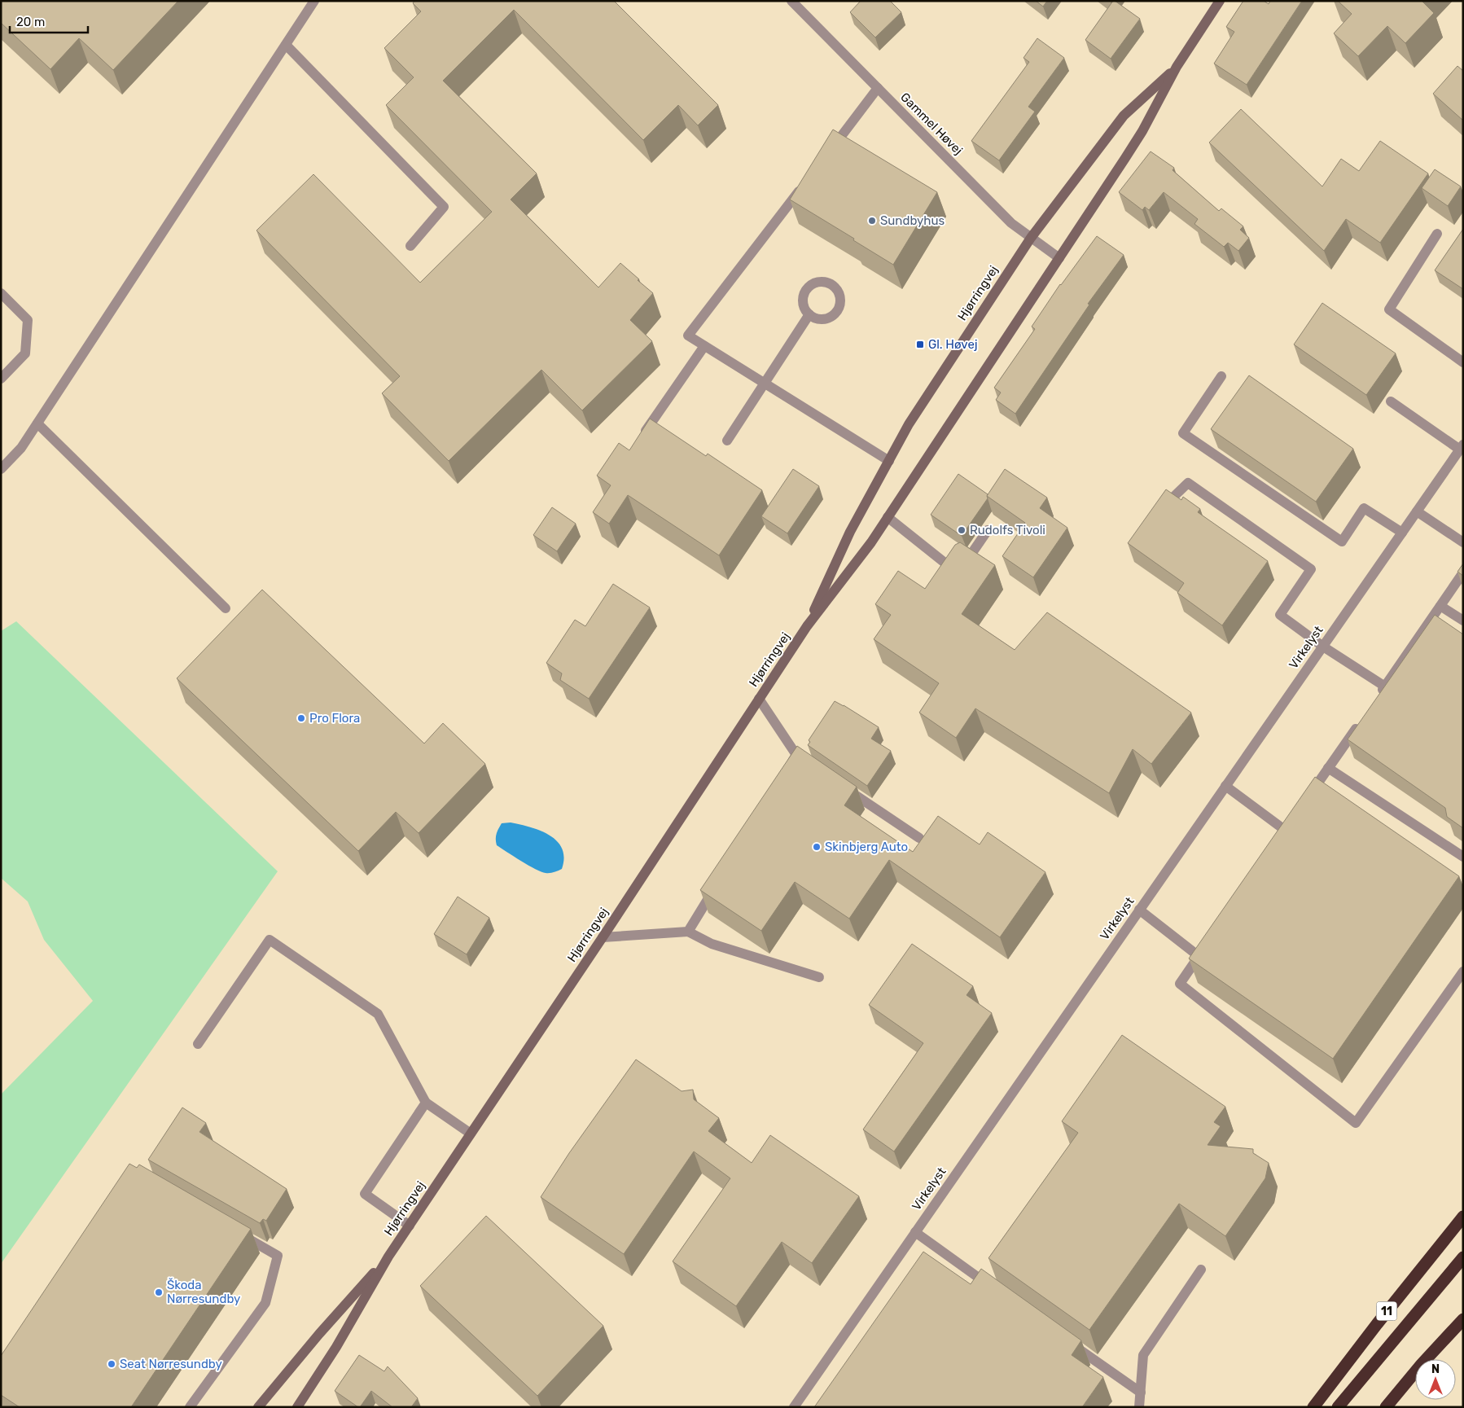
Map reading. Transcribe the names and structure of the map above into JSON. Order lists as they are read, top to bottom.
{
  "streets": {
    "highway": ["11"],
    "main road": ["Hjørringvej"],
    "street": ["Gammel Høvej", "Virkelyst"]
  },
  "crossings": [
    ["Gammel Høvej", "Hjørringvej"]
  ],
  "places": {
    "other": [
      "Sundbyhus",
      "Rudolfs Tivoli",
      "Pro Flora",
      "Skinbjerg Auto",
      "Škoda Nørresundby",
      "Seat Nørresundby"
    ],
    "transit": ["Gl. Høvej"]
  },
  "scale_bar": "20 m",
  "north": "top"
}
